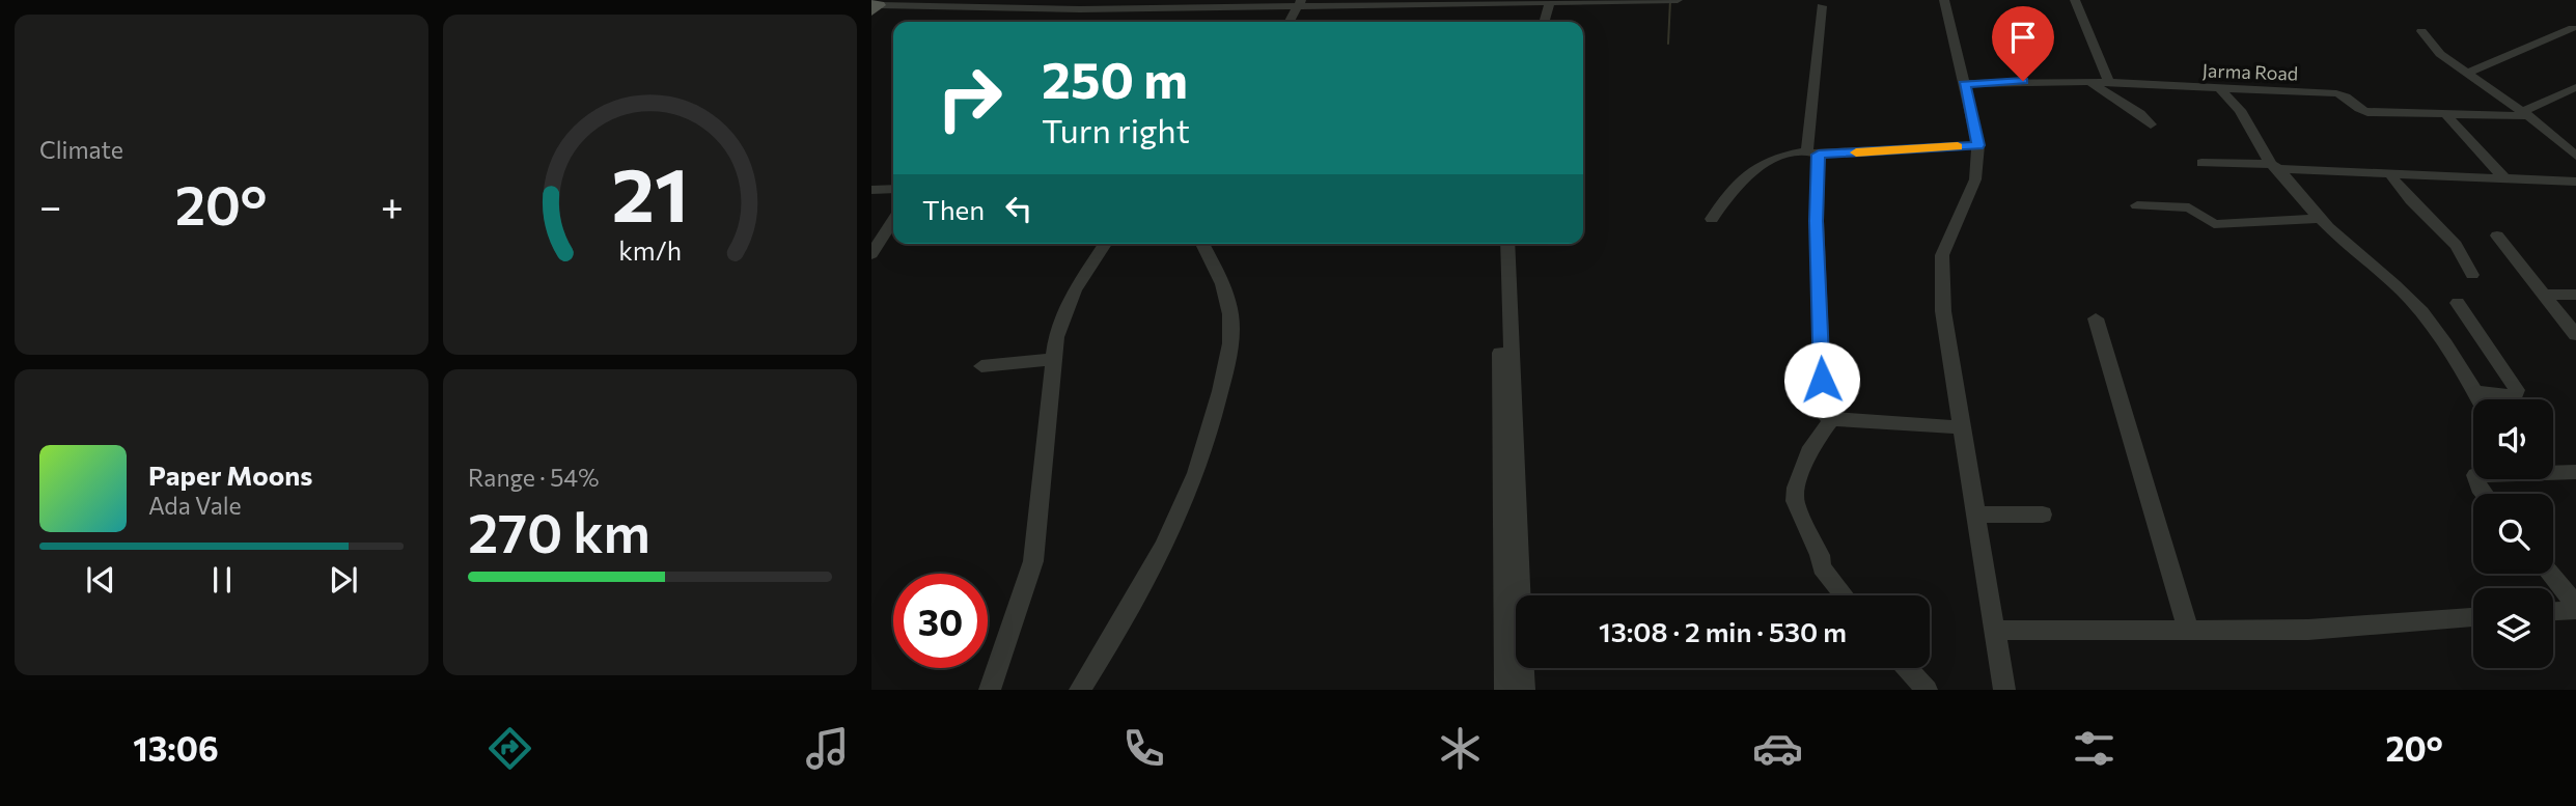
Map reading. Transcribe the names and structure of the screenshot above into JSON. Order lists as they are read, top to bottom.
{
  "streets": {
    "street": ["Jarma Road"]
  },
  "page": {
    "tile": [
      "Climate",
      ["Range · 54%", "270 km"]
    ],
    "turn": ["250 m", "Turn right"],
    "heat": ["−", "20°", "+"],
    "then": "Then",
    "song": ["Paper Moons", "Ada Vale"],
    "limit": "30",
    "trip": "13:08 · 2 min · 530 m",
    "tabs": ["13:06", "20°"],
    "gauge": ["21", "km/h"]
  }
}
